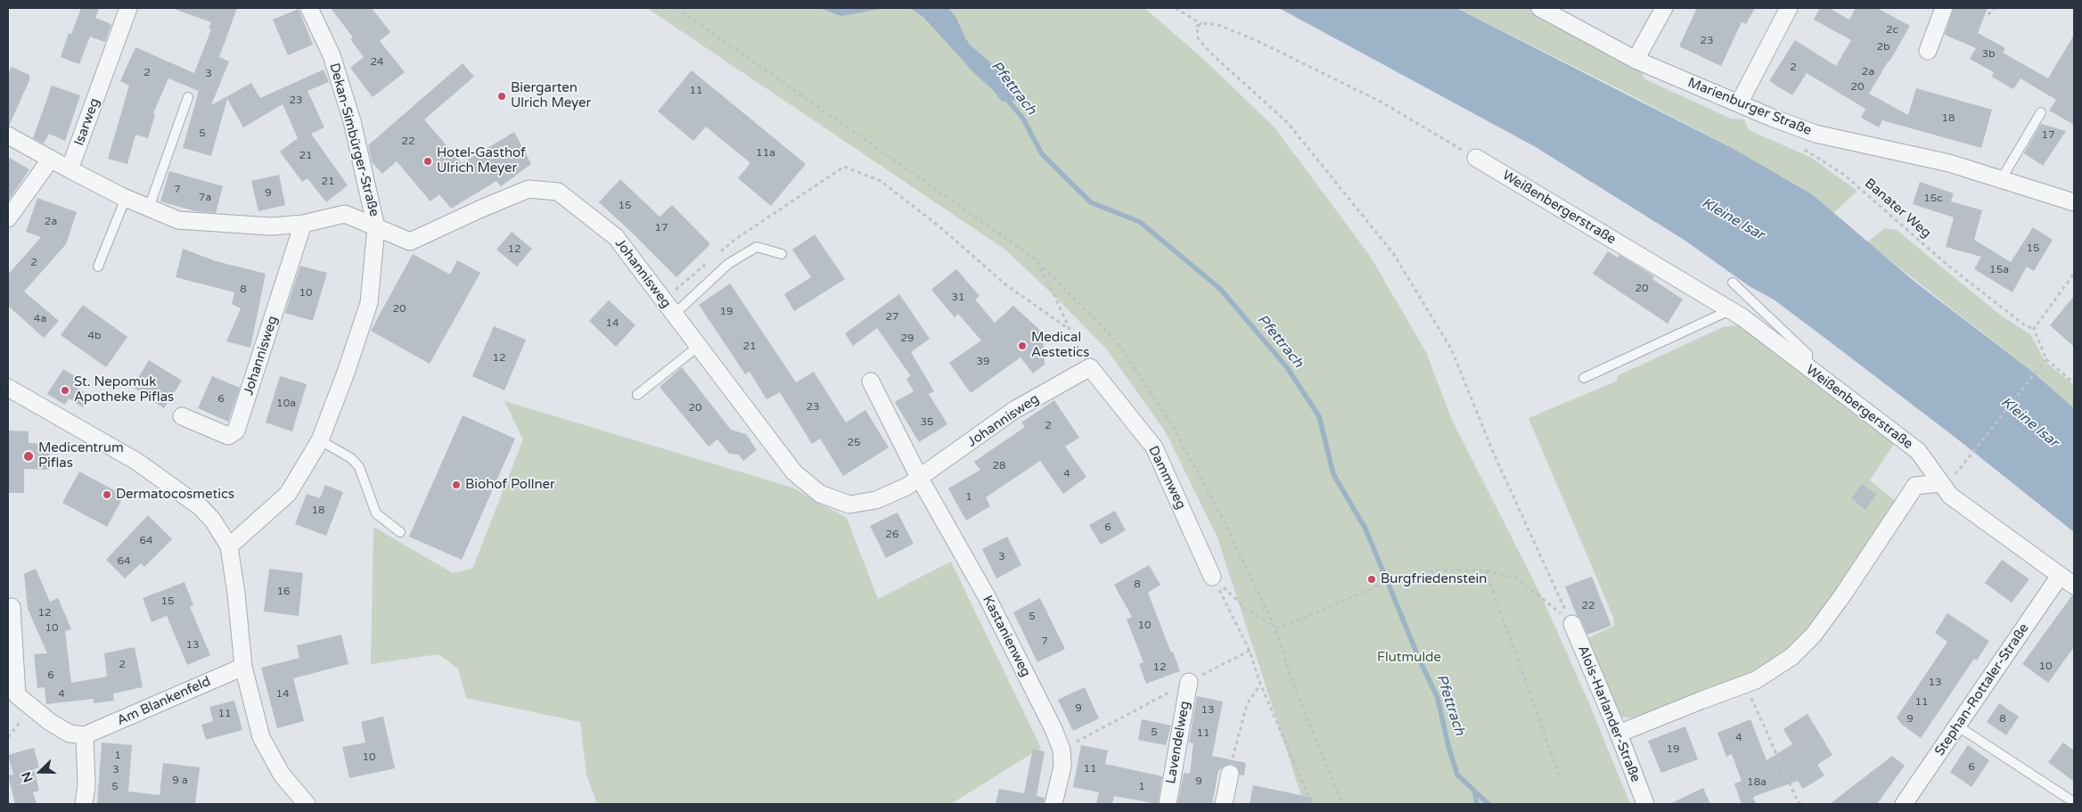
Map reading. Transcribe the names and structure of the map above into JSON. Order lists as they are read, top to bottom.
{
  "streets": {
    "street": [
      "Marienburger Straße",
      "Isarweg",
      "Dekan-Simbürger-Straße",
      "Weißenbergerstraße",
      "Johannisweg",
      "Dammweg",
      "Kastanienweg",
      "Stephan-Rottaler-Straße",
      "Am Blankenfeld",
      "Alois-Harlander-Straße",
      "Lavendelweg"
    ],
    "path": ["Banater Weg"]
  },
  "crossings": [
    ["Isarweg", "Johannisweg"],
    ["Dekan-Simbürger-Straße", "Johannisweg"],
    ["Weißenbergerstraße", "Stephan-Rottaler-Straße"],
    ["Johannisweg", "Dammweg"],
    ["Johannisweg", "Kastanienweg"]
  ],
  "water": ["Pfettrach", "Kleine Isar"],
  "parks": ["Flutmulde"],
  "places": [
    "Biergarten Ulrich Meyer",
    "Hotel-Gasthof Ulrich Meyer",
    "Medical Aestetics",
    "St. Nepomuk Apotheke Piflas",
    "Medicentrum Piflas",
    "Biohof Pollner",
    "Dermatocosmetics",
    "Burgfriedenstein"
  ],
  "house_numbers": [
    "2c",
    "23",
    "2b",
    "3b",
    "24",
    "2",
    "2a",
    "2",
    "3",
    "20",
    "11",
    "23",
    "18",
    "5",
    "17",
    "22",
    "11a",
    "21",
    "21",
    "7",
    "9",
    "7a",
    "15c",
    "15",
    "2a",
    "17",
    "15",
    "12",
    "2",
    "15a",
    "20",
    "8",
    "10",
    "31",
    "20",
    "19",
    "27",
    "4a",
    "14",
    "4b",
    "29",
    "21",
    "12",
    "39",
    "6",
    "10a",
    "23",
    "20",
    "35",
    "2",
    "25",
    "28",
    "4",
    "1",
    "18",
    "6",
    "26",
    "64",
    "3",
    "64",
    "8",
    "16",
    "15",
    "22",
    "12",
    "5",
    "10",
    "10",
    "7",
    "13",
    "2",
    "10",
    "12",
    "6",
    "13",
    "4",
    "14",
    "11",
    "9",
    "13",
    "11",
    "9",
    "8",
    "5",
    "11",
    "4",
    "19",
    "1",
    "10",
    "6",
    "11",
    "3",
    "9 a",
    "9",
    "18a",
    "5",
    "1"
  ],
  "north": "left"
}
